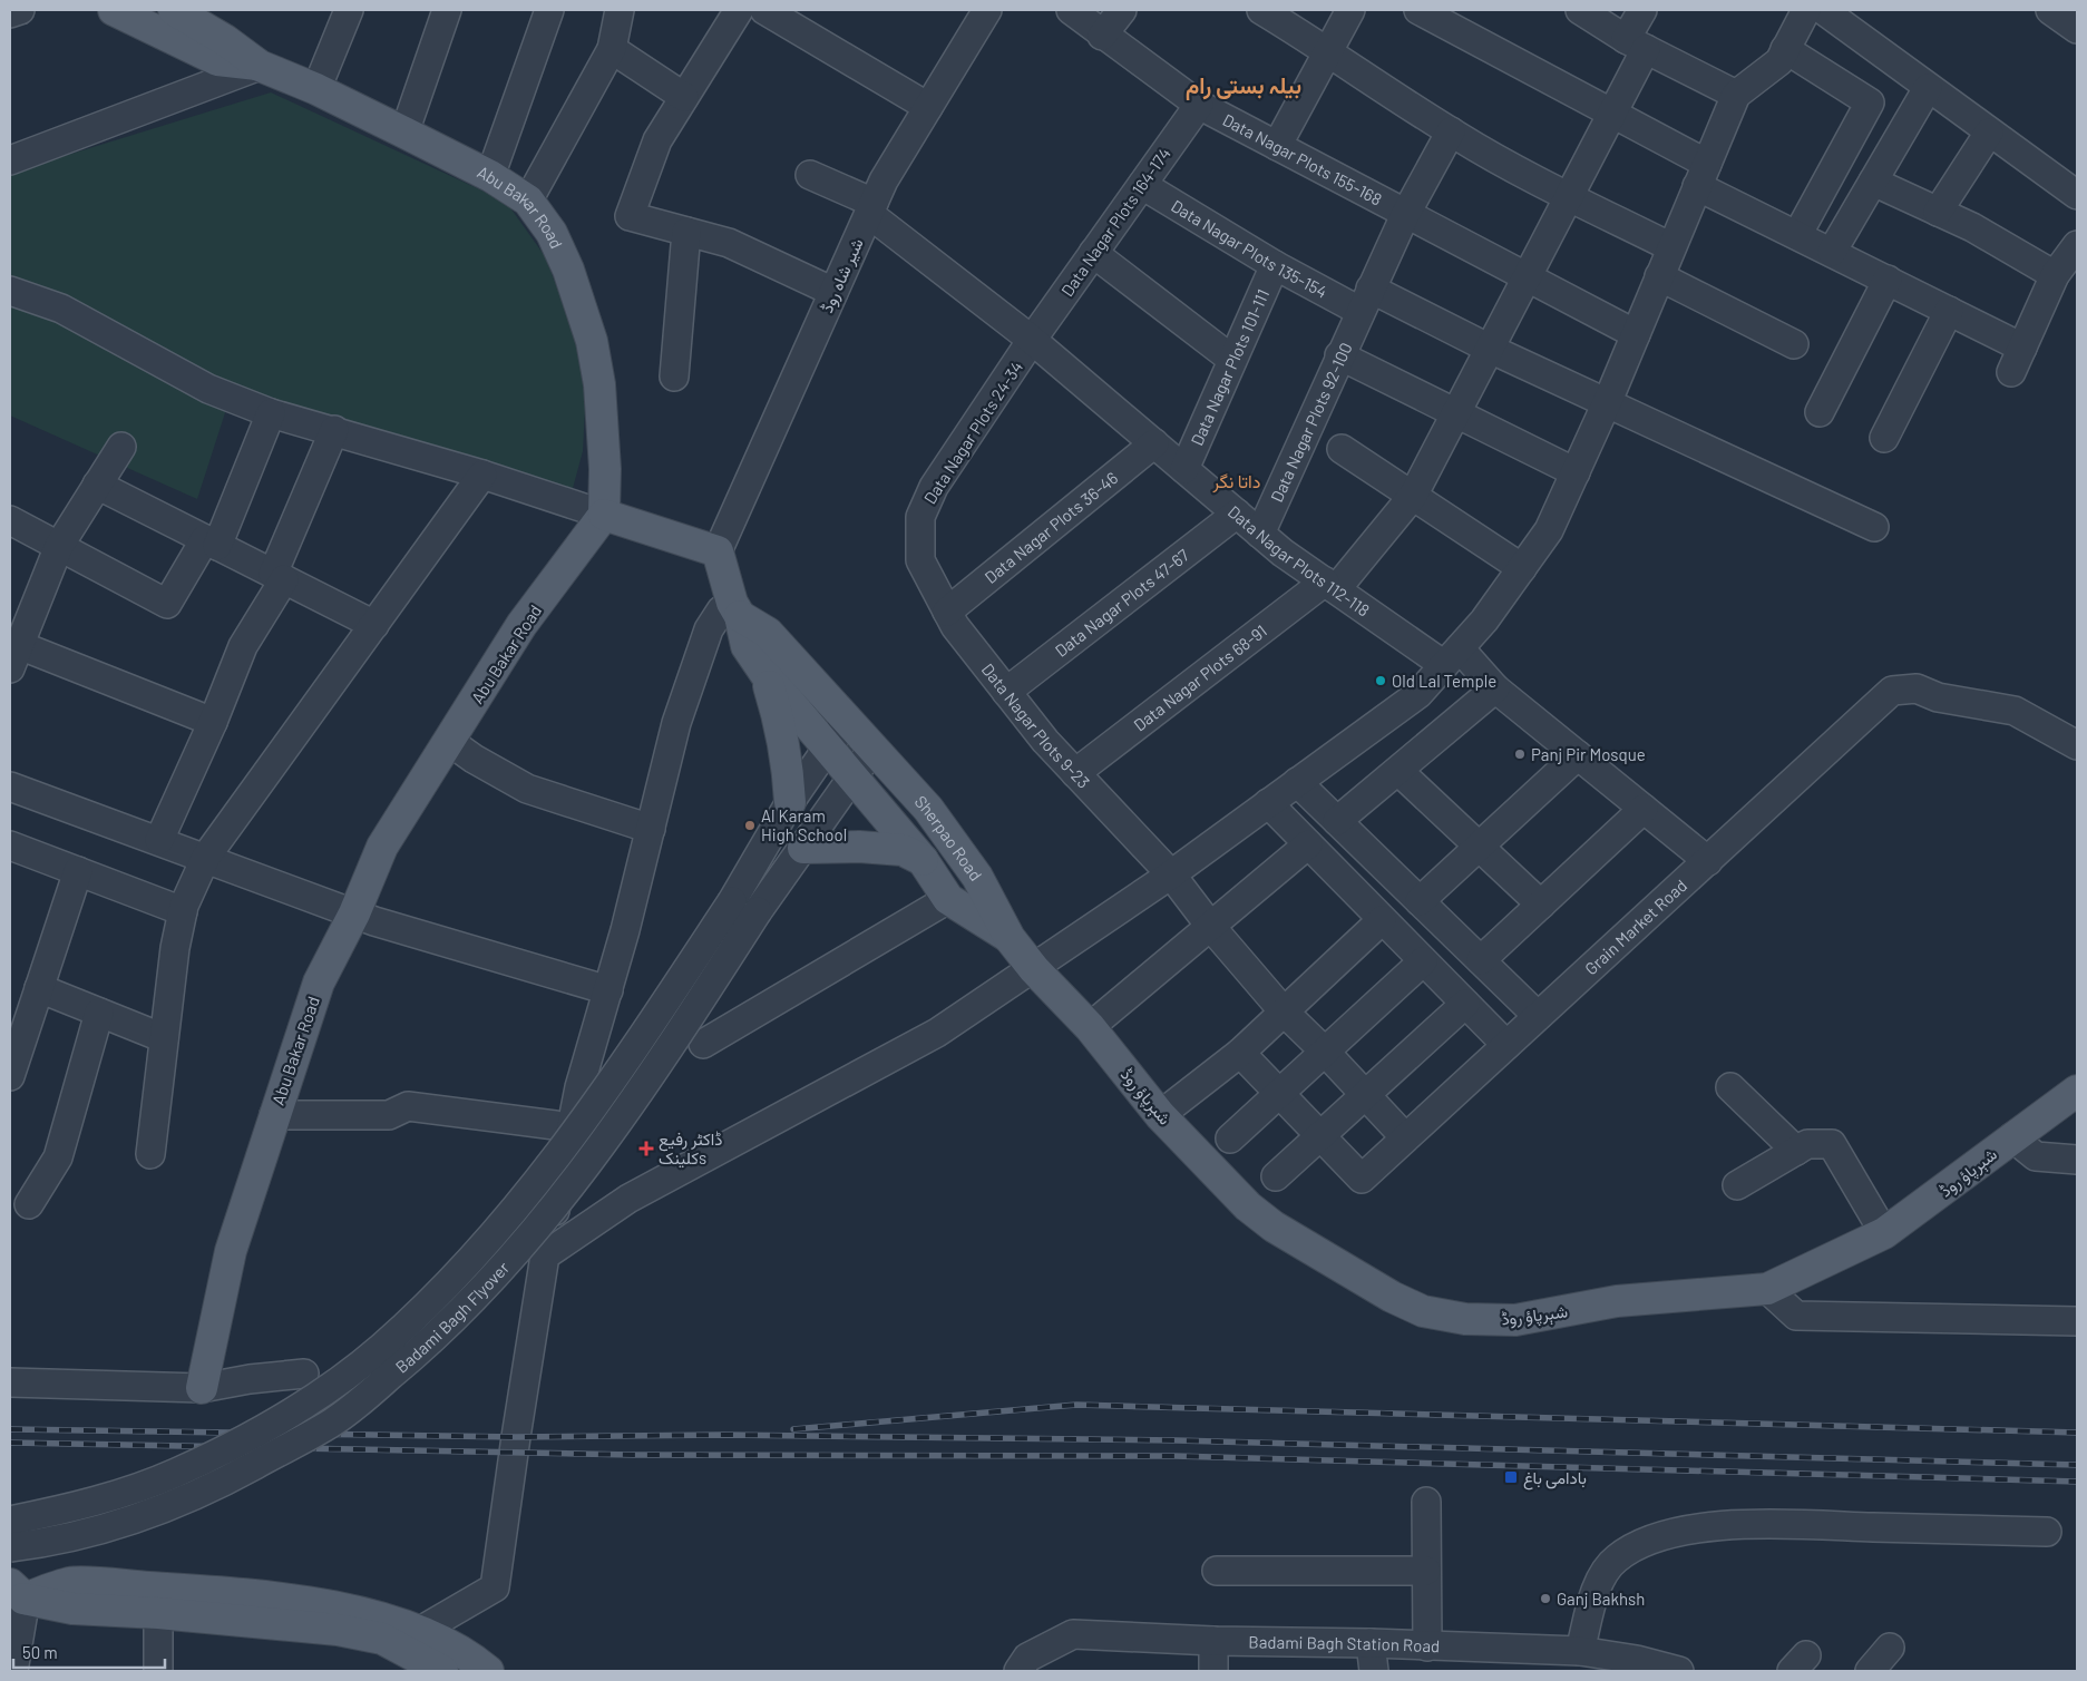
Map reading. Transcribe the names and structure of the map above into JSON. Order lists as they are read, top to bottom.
{
  "streets": {
    "main road": ["Abu Bakar Road", "Sherpao Road", "شېرپاؤ روڈ"],
    "street": [
      "Data Nagar Plots 155-168",
      "Data Nagar Plots 164-174",
      "Data Nagar Plots 135-154",
      "شیر شاہ روڈ",
      "Data Nagar Plots 101-111",
      "Data Nagar Plots 92-100",
      "Data Nagar Plots 24-34",
      "Data Nagar Plots 36-46",
      "Data Nagar Plots 112-118",
      "Data Nagar Plots 47-67",
      "Data Nagar Plots 68-91",
      "Data Nagar Plots 9-23",
      "Grain Market Road",
      "Badami Bagh Flyover",
      "Badami Bagh Station Road"
    ]
  },
  "crossings": [
    ["Data Nagar Plots 155-168", "Data Nagar Plots 164-174"],
    ["Data Nagar Plots 155-168", "Data Nagar Plots 92-100"],
    ["Data Nagar Plots 155-168", "Data Nagar Plots 68-91"],
    ["Data Nagar Plots 164-174", "Data Nagar Plots 135-154"],
    ["Data Nagar Plots 164-174", "Data Nagar Plots 24-34"],
    ["Data Nagar Plots 164-174", "Data Nagar Plots 112-118"],
    ["Data Nagar Plots 135-154", "Data Nagar Plots 101-111"],
    ["Data Nagar Plots 135-154", "Data Nagar Plots 92-100"],
    ["Data Nagar Plots 135-154", "Data Nagar Plots 68-91"],
    ["شیر شاہ روڈ", "Data Nagar Plots 112-118"],
    ["Data Nagar Plots 101-111", "Data Nagar Plots 112-118"],
    ["Data Nagar Plots 92-100", "Data Nagar Plots 112-118"],
    ["Data Nagar Plots 24-34", "Data Nagar Plots 112-118"],
    ["Data Nagar Plots 24-34", "Data Nagar Plots 9-23"],
    ["Data Nagar Plots 36-46", "Data Nagar Plots 112-118"],
    ["Data Nagar Plots 36-46", "Data Nagar Plots 9-23"],
    ["Data Nagar Plots 112-118", "Data Nagar Plots 47-67"],
    ["Data Nagar Plots 112-118", "Data Nagar Plots 68-91"],
    ["Data Nagar Plots 112-118", "Grain Market Road"],
    ["Data Nagar Plots 47-67", "Data Nagar Plots 9-23"],
    ["Data Nagar Plots 68-91", "Data Nagar Plots 9-23"],
    ["Data Nagar Plots 9-23", "Grain Market Road"],
    ["Sherpao Road", "شېرپاؤ روڈ"],
    ["Sherpao Road", "Badami Bagh Flyover"]
  ],
  "districts": ["بیلہ بستی رام", "داتا نگر"],
  "places": {
    "other": [
      "Old Lal Temple",
      "Panj Pir Mosque",
      "Al Karam High School",
      "Ganj Bakhsh"
    ],
    "health": ["ڈاکٹر رفیع کلینکs"],
    "transit": ["بادامی باغ"]
  },
  "scale_bar": "50 m"
}
